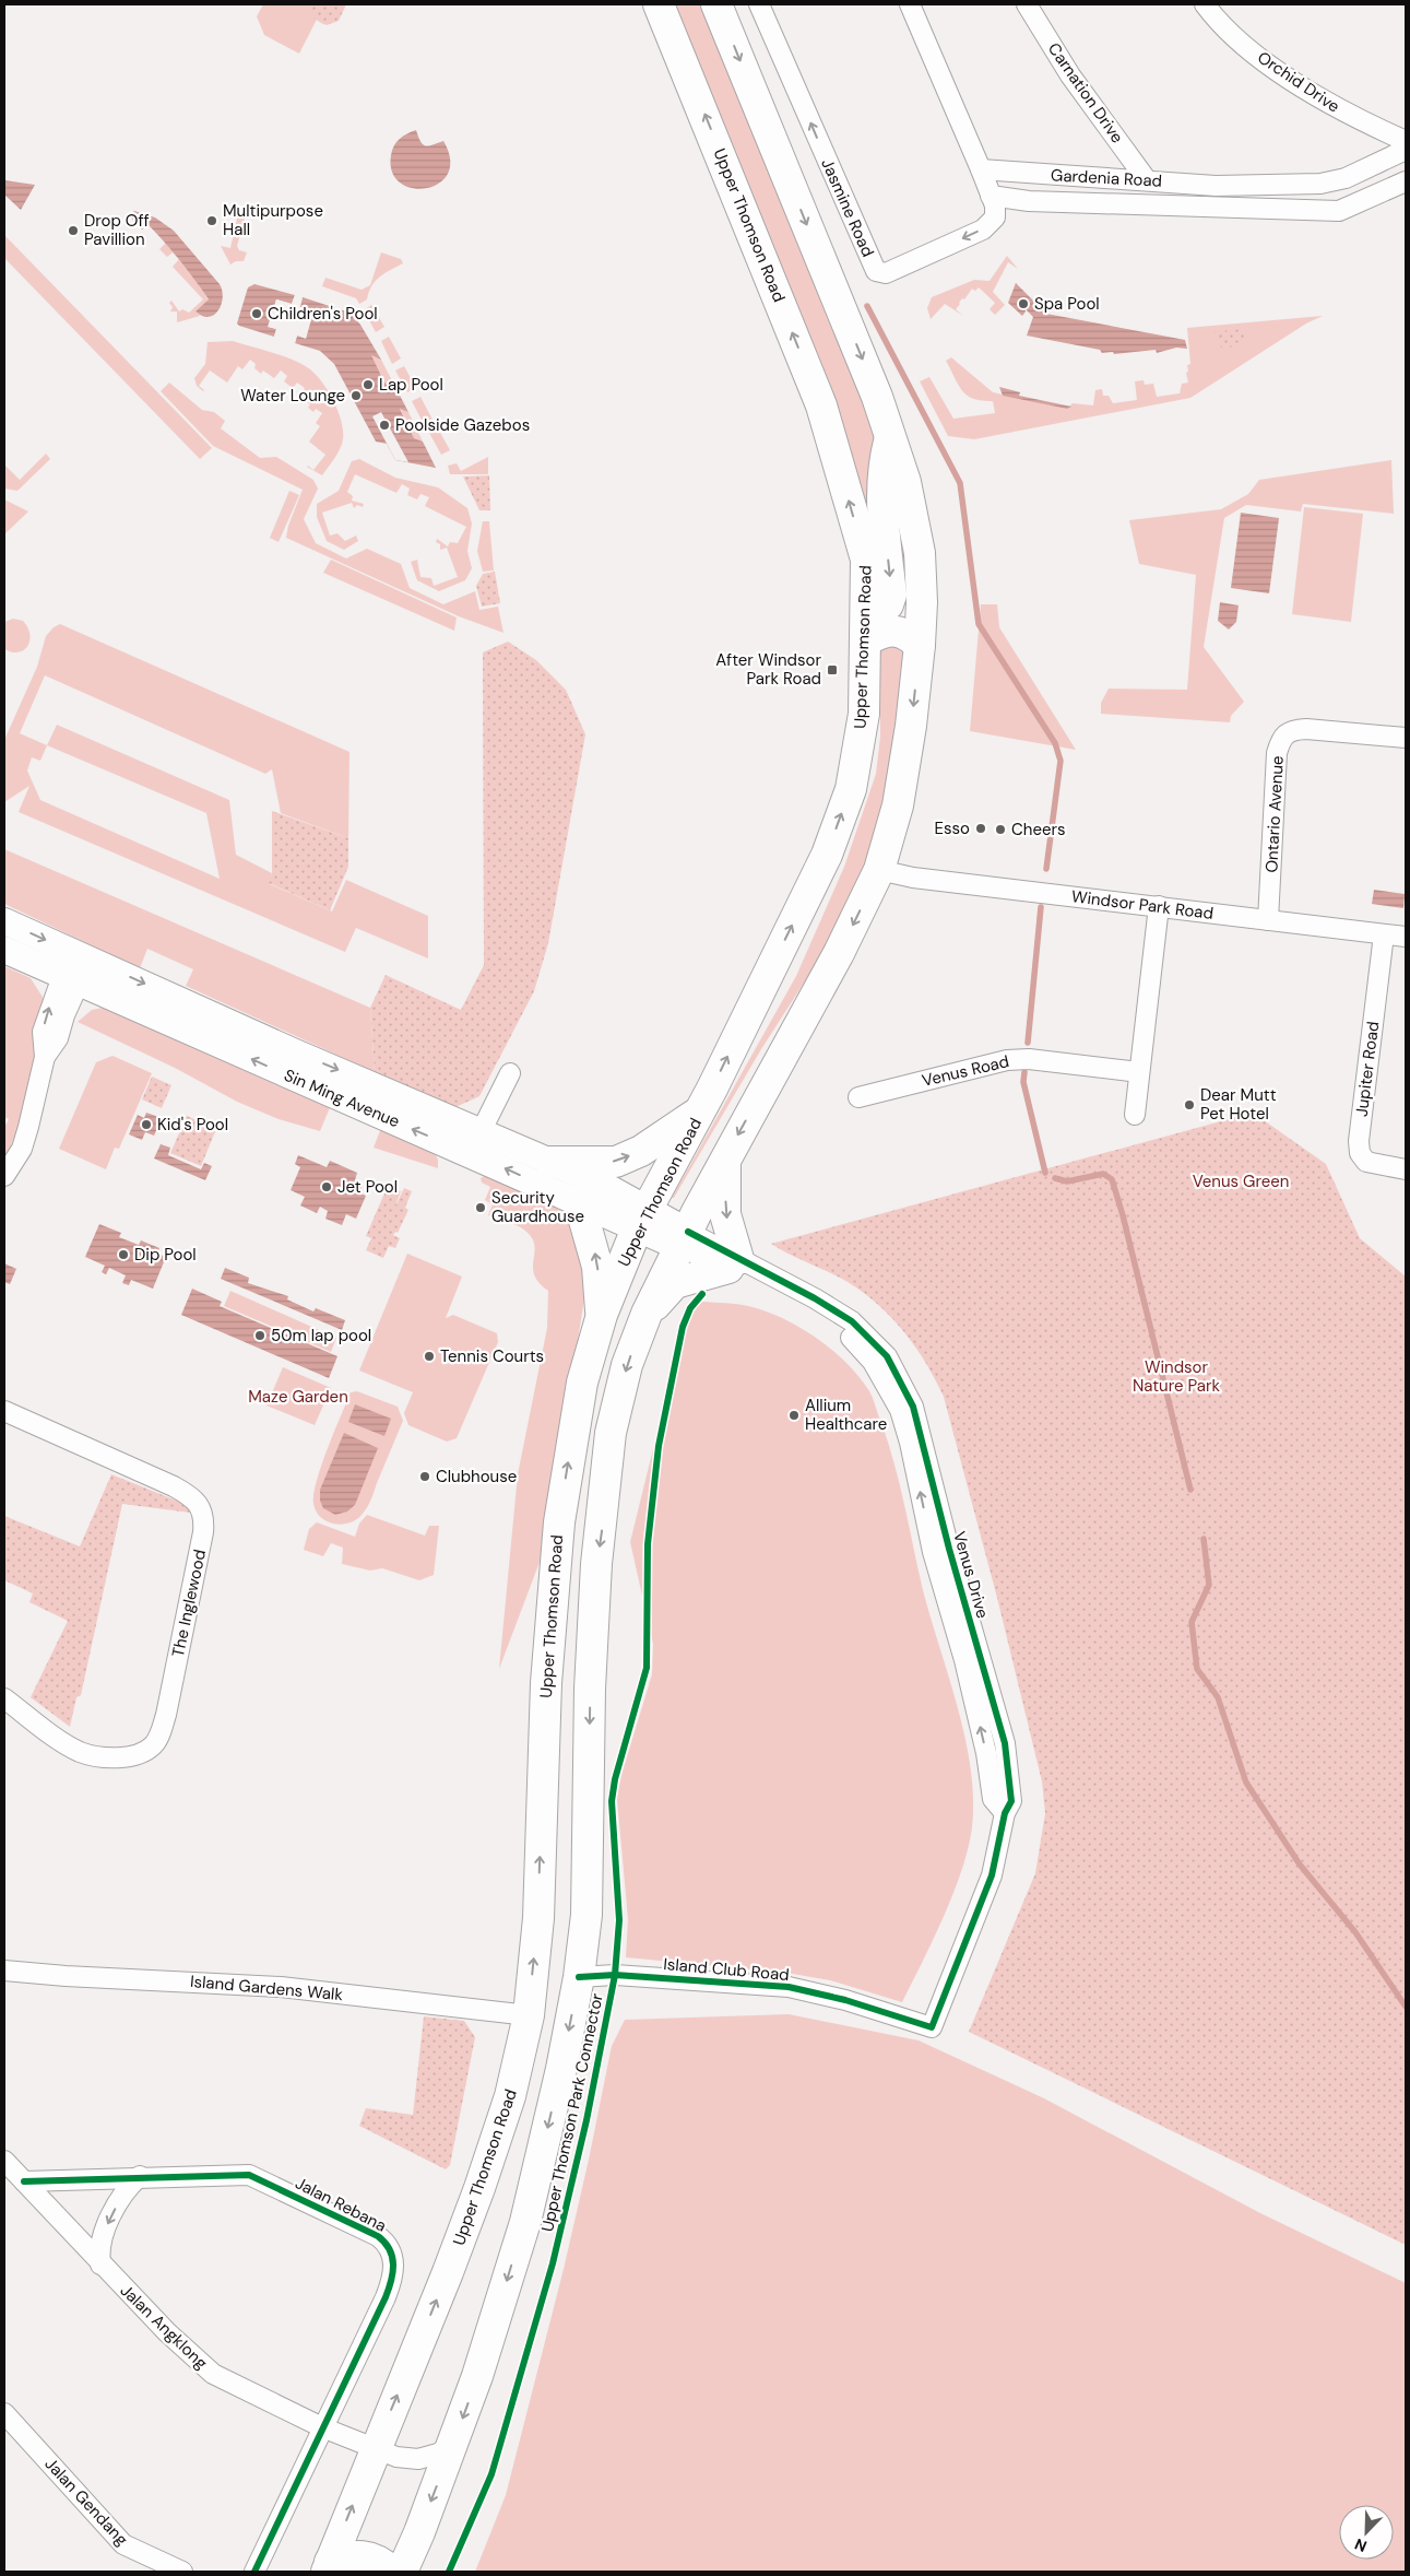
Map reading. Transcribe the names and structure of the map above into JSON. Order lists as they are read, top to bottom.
{
  "streets": {
    "main road": ["Upper Thomson Road", "Sin Ming Avenue", "Venus Drive"],
    "street": [
      "Orchid Drive",
      "Carnation Drive",
      "Gardenia Road",
      "Jasmine Road",
      "Ontario Avenue",
      "Windsor Park Road",
      "Jupiter Road",
      "Venus Road",
      "The Inglewood",
      "Island Club Road",
      "Island Gardens Walk",
      "Jalan Rebana",
      "Jalan Angklong",
      "Jalan Gendang"
    ],
    "cycle path": ["Upper Thomson Park Connector"]
  },
  "crossings": [
    ["Carnation Drive", "Gardenia Road"],
    ["Gardenia Road", "Jasmine Road"],
    ["Upper Thomson Road", "Sin Ming Avenue"],
    ["Upper Thomson Road", "Venus Drive"],
    ["Upper Thomson Road", "Island Gardens Walk"],
    ["Upper Thomson Road", "Jalan Angklong"],
    ["Ontario Avenue", "Windsor Park Road"],
    ["Windsor Park Road", "Jupiter Road"],
    ["Sin Ming Avenue", "Venus Drive"],
    ["Venus Drive", "Island Club Road"],
    ["Jalan Rebana", "Jalan Angklong"]
  ],
  "parks": ["Venus Green", "Windsor Nature Park", "Maze Garden"],
  "places": {
    "other": [
      "Multipurpose Hall",
      "Drop Off Pavillion",
      "Spa Pool",
      "Children's Pool",
      "Lap Pool",
      "Water Lounge",
      "Poolside Gazebos",
      "Esso",
      "Cheers",
      "Dear Mutt Pet Hotel",
      "Kid's Pool",
      "Jet Pool",
      "Security Guardhouse",
      "Dip Pool",
      "50m lap pool",
      "Tennis Courts",
      "Allium Healthcare",
      "Clubhouse"
    ],
    "transit": ["After Windsor Park Road"]
  },
  "north": "bottom left"
}
